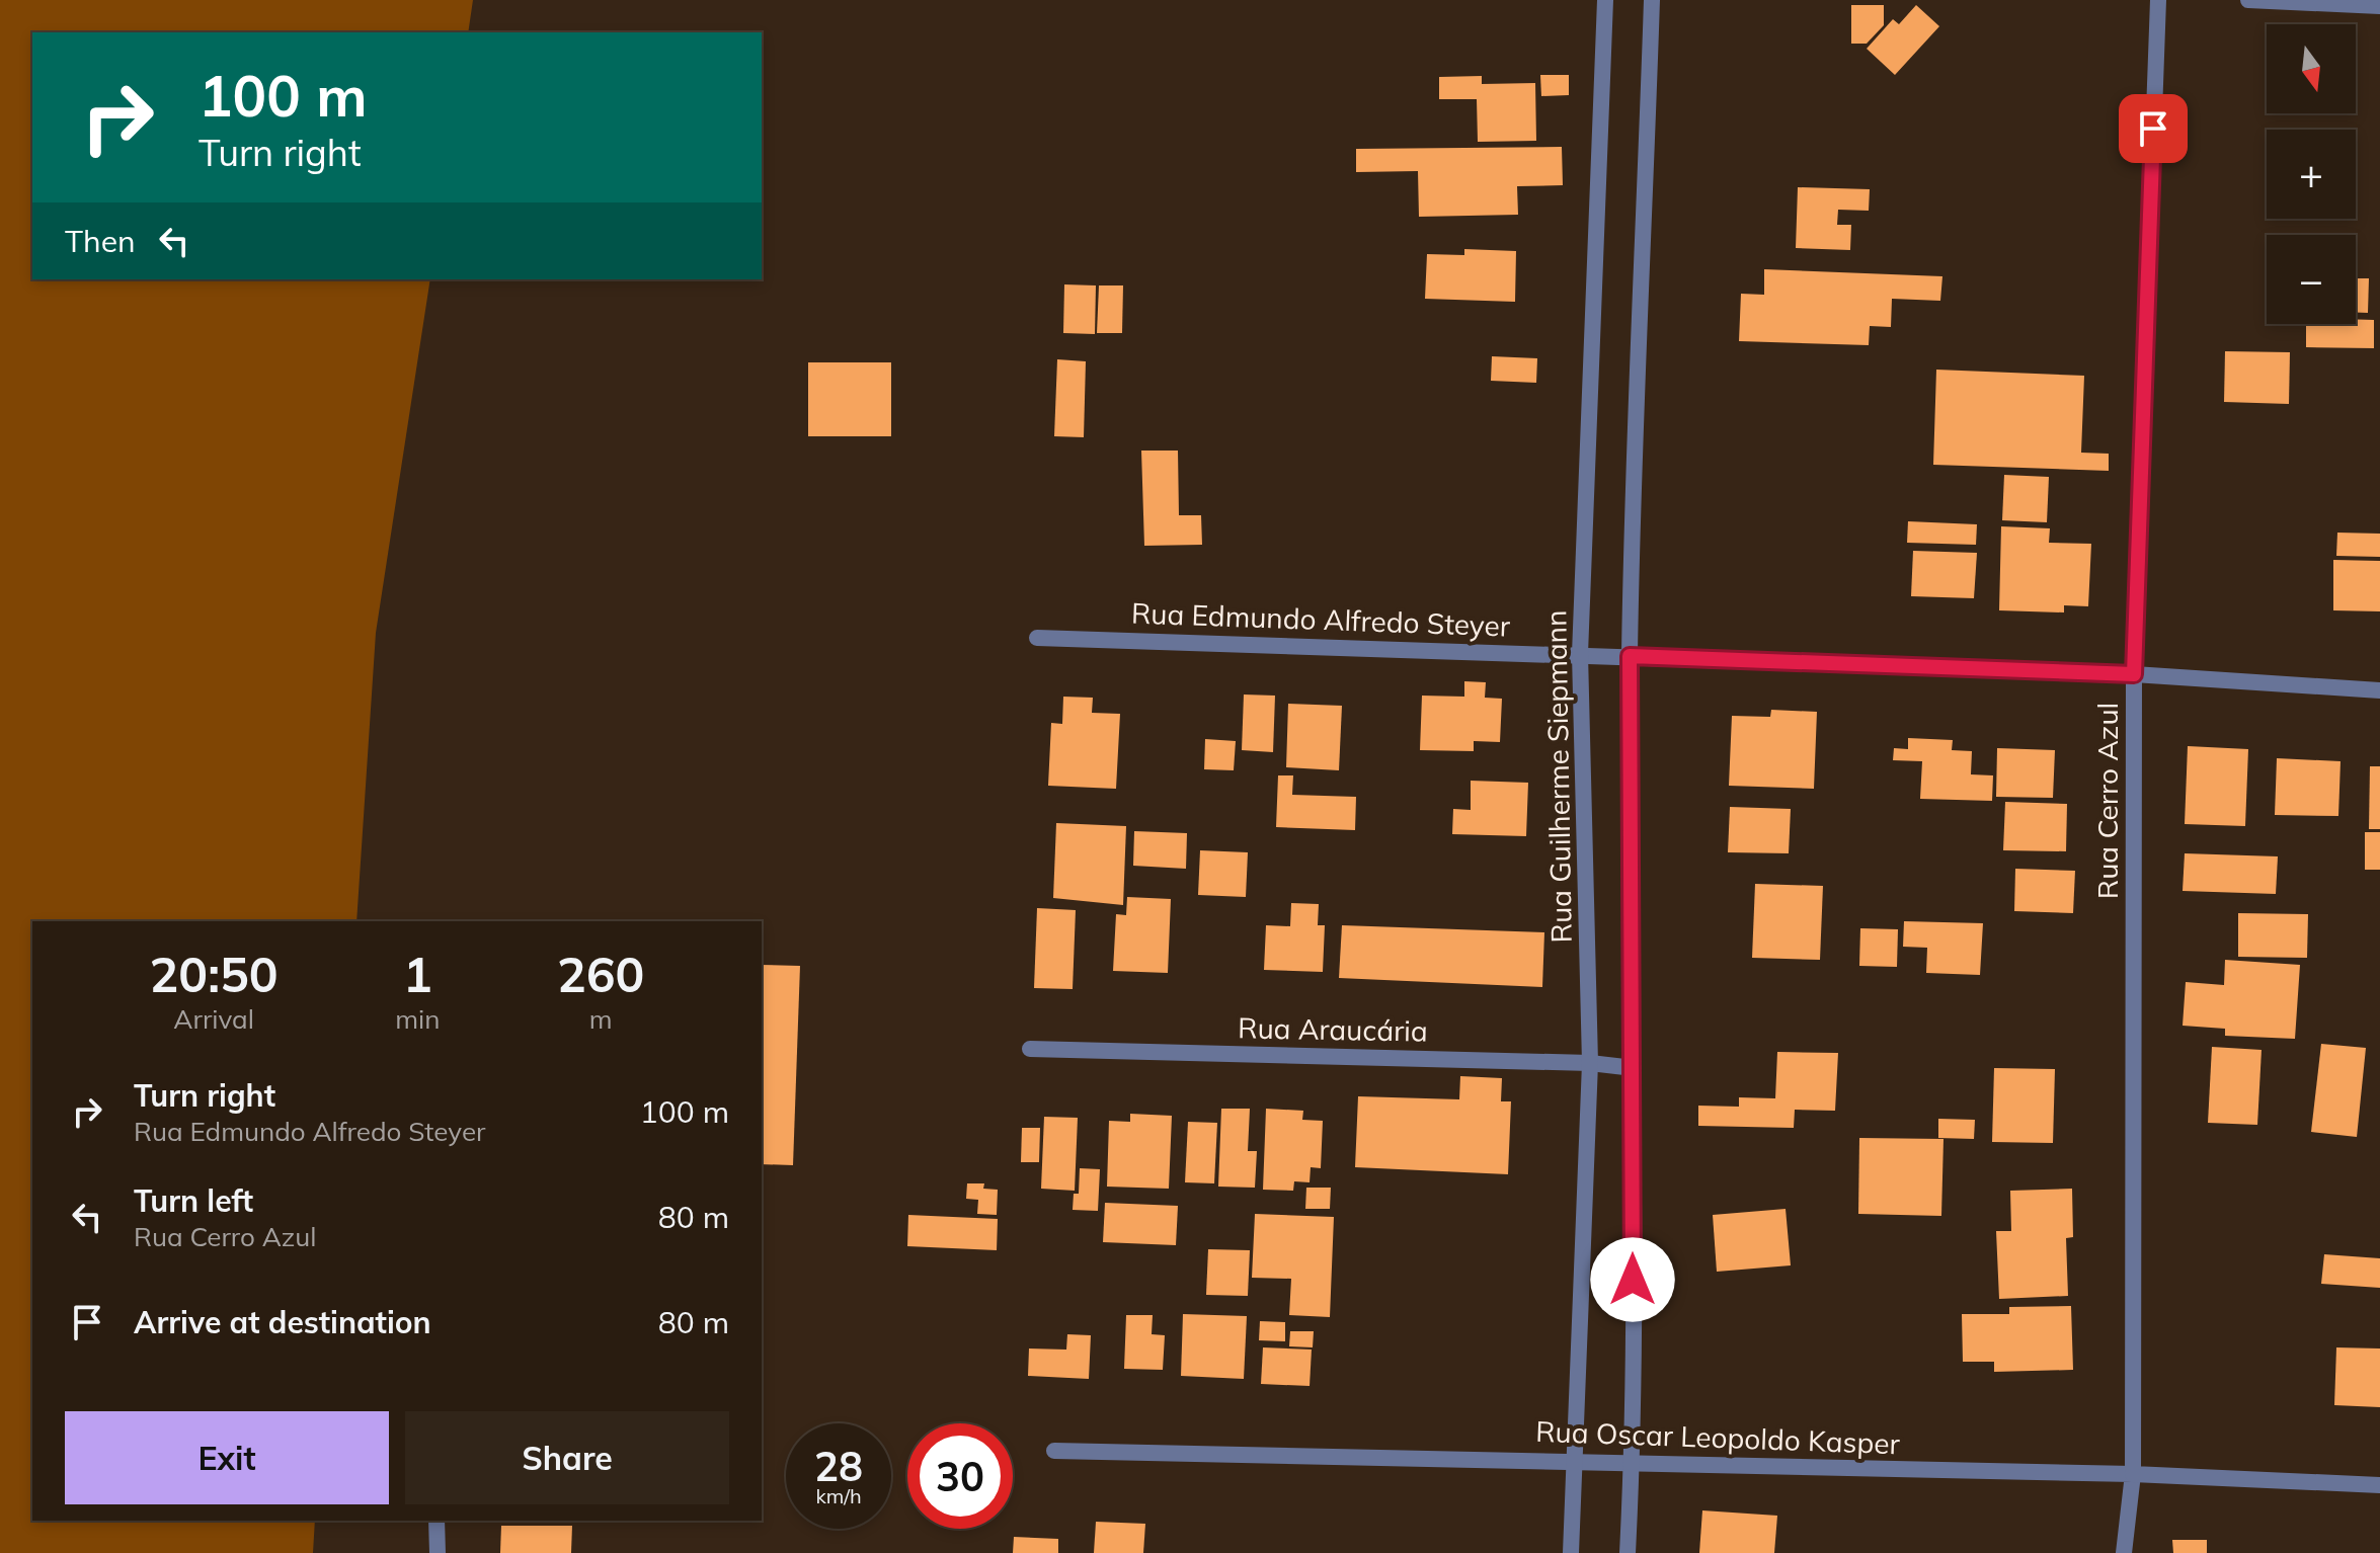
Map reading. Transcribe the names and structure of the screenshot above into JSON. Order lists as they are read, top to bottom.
{
  "streets": {
    "street": [
      "Rua Edmundo Alfredo Steyer",
      "Rua Guilherme Siepmann",
      "Rua Cerro Azul",
      "Rua Araucária",
      "Rua Oscar Leopoldo Kasper"
    ]
  },
  "crossings": [
    ["Rua Edmundo Alfredo Steyer", "Rua Guilherme Siepmann"],
    ["Rua Edmundo Alfredo Steyer", "Rua Cerro Azul"],
    ["Rua Guilherme Siepmann", "Rua Araucária"],
    ["Rua Guilherme Siepmann", "Rua Oscar Leopoldo Kasper"],
    ["Rua Cerro Azul", "Rua Oscar Leopoldo Kasper"]
  ],
  "north": "bottom",
  "page": {
    "map_buttons": ["+", "−"],
    "turn": ["100 m", "Turn right"],
    "then": "Then",
    "eta": [
      "20:50",
      "Arrival",
      "1",
      "min",
      "260",
      "m"
    ],
    "list": [
      {
        "name": "Turn right",
        "note": "Rua Edmundo Alfredo Steyer",
        "value": "100 m"
      },
      {
        "name": "Turn left",
        "note": "Rua Cerro Azul",
        "value": "80 m"
      },
      {
        "name": "Arrive at destination",
        "value": "80 m"
      }
    ],
    "buttons": ["Exit", "Share"],
    "speed": "28 km/h",
    "limit": "30"
  }
}
